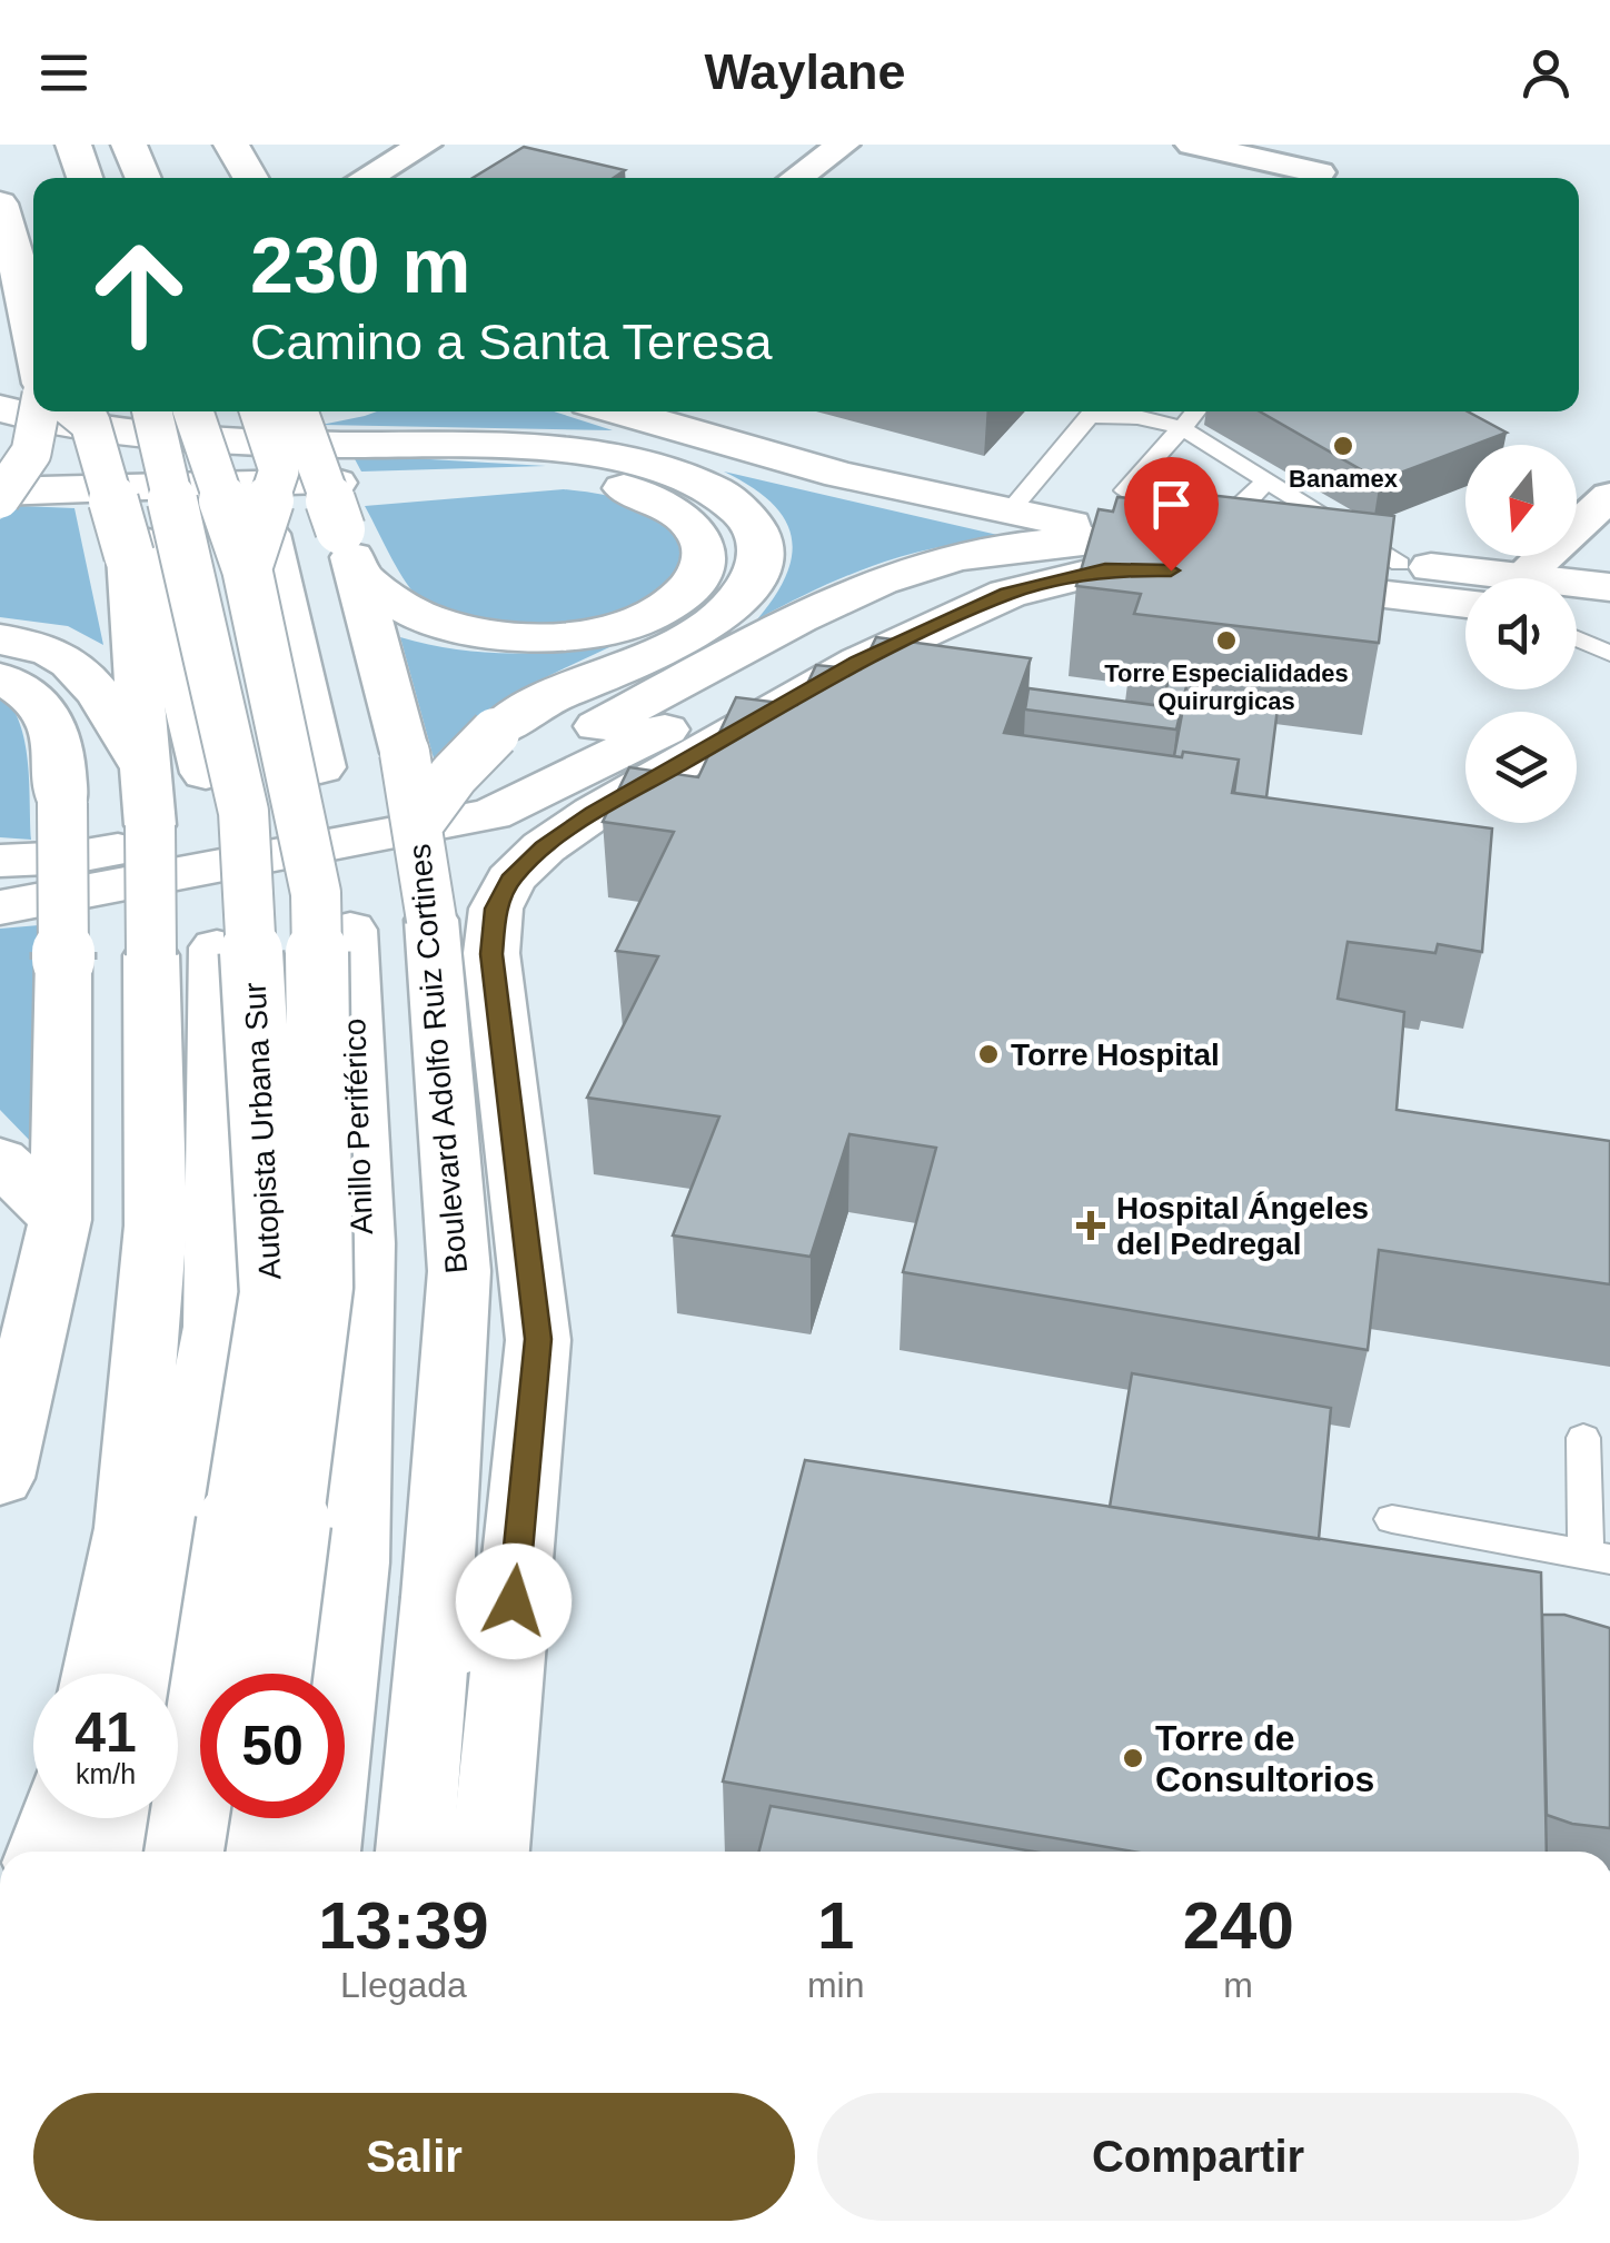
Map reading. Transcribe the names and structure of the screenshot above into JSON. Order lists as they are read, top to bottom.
{
  "streets": {
    "main road": ["Boulevard Adolfo Ruiz Cortines", "Anillo Periférico", "Autopista Urbana Sur"]
  },
  "crossings": [
    ["Anillo Periférico", "Autopista Urbana Sur"]
  ],
  "places": {
    "other": [
      "Banamex",
      "Torre Especialidades Quirurgicas",
      "Torre Hospital",
      "Torre de Consultorios"
    ],
    "health": ["Hospital Ángeles del Pedregal"]
  },
  "north": "bottom",
  "page": {
    "header": "Waylane",
    "turn": ["230 m", "Camino a Santa Teresa"],
    "speed": "41 km/h",
    "limit": "50",
    "eta": [
      "13:39",
      "Llegada",
      "1",
      "min",
      "240",
      "m"
    ],
    "buttons": ["Salir", "Compartir"]
  }
}
